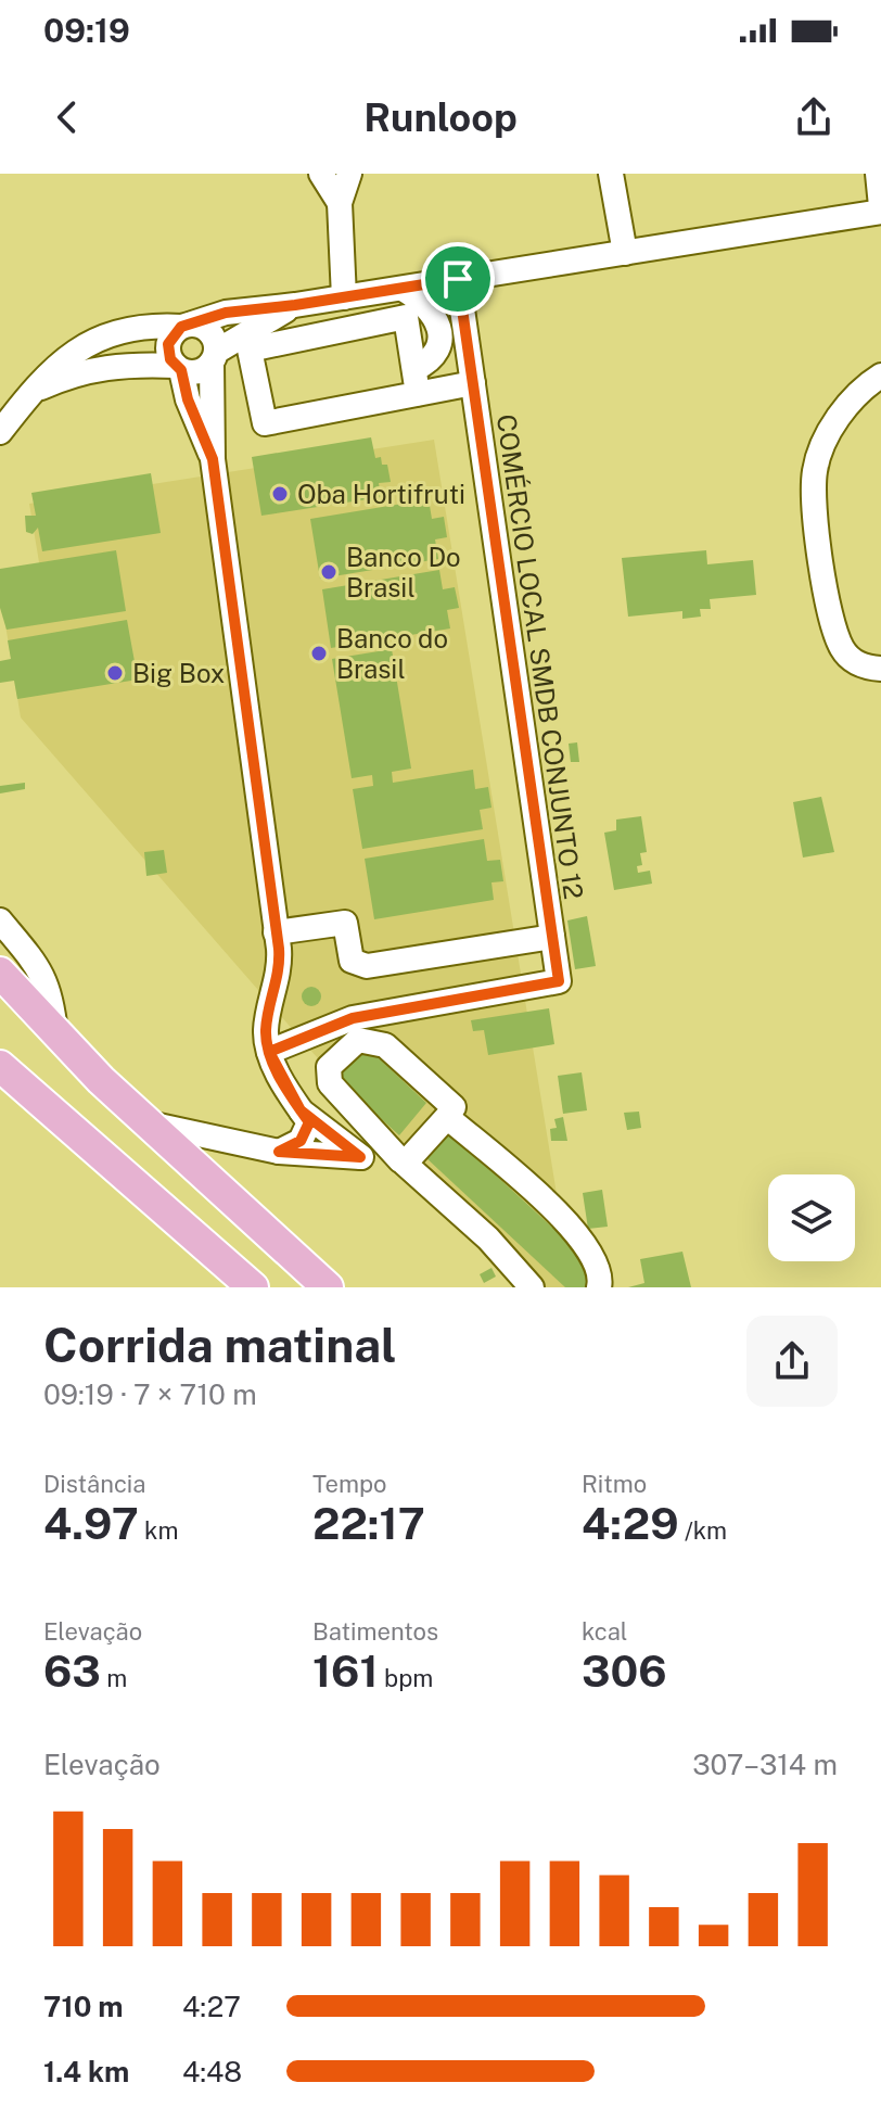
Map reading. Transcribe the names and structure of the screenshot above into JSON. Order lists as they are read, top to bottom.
{
  "streets": {
    "street": ["COMÉRCIO LOCAL SMDB CONJUNTO 12"]
  },
  "places": [
    "Oba Hortifruti",
    "Banco Do Brasil",
    "Banco do Brasil",
    "Big Box"
  ],
  "page": {
    "status": "09:19",
    "header": "Runloop",
    "heading": ["Corrida matinal", "09:19 · 7 × 710 m"],
    "stats": [
      ["Distância", "4.97 km"],
      ["Tempo", "22:17"],
      ["Ritmo", "4:29 /km"],
      ["Elevação", "63 m"],
      ["Batimentos", "161 bpm"],
      ["kcal", "306"]
    ],
    "chart": ["Elevação", "307–314 m"],
    "list": [
      {
        "name": "710 m",
        "note": "4:27"
      },
      {
        "name": "1.4 km",
        "note": "4:48"
      }
    ]
  }
}
